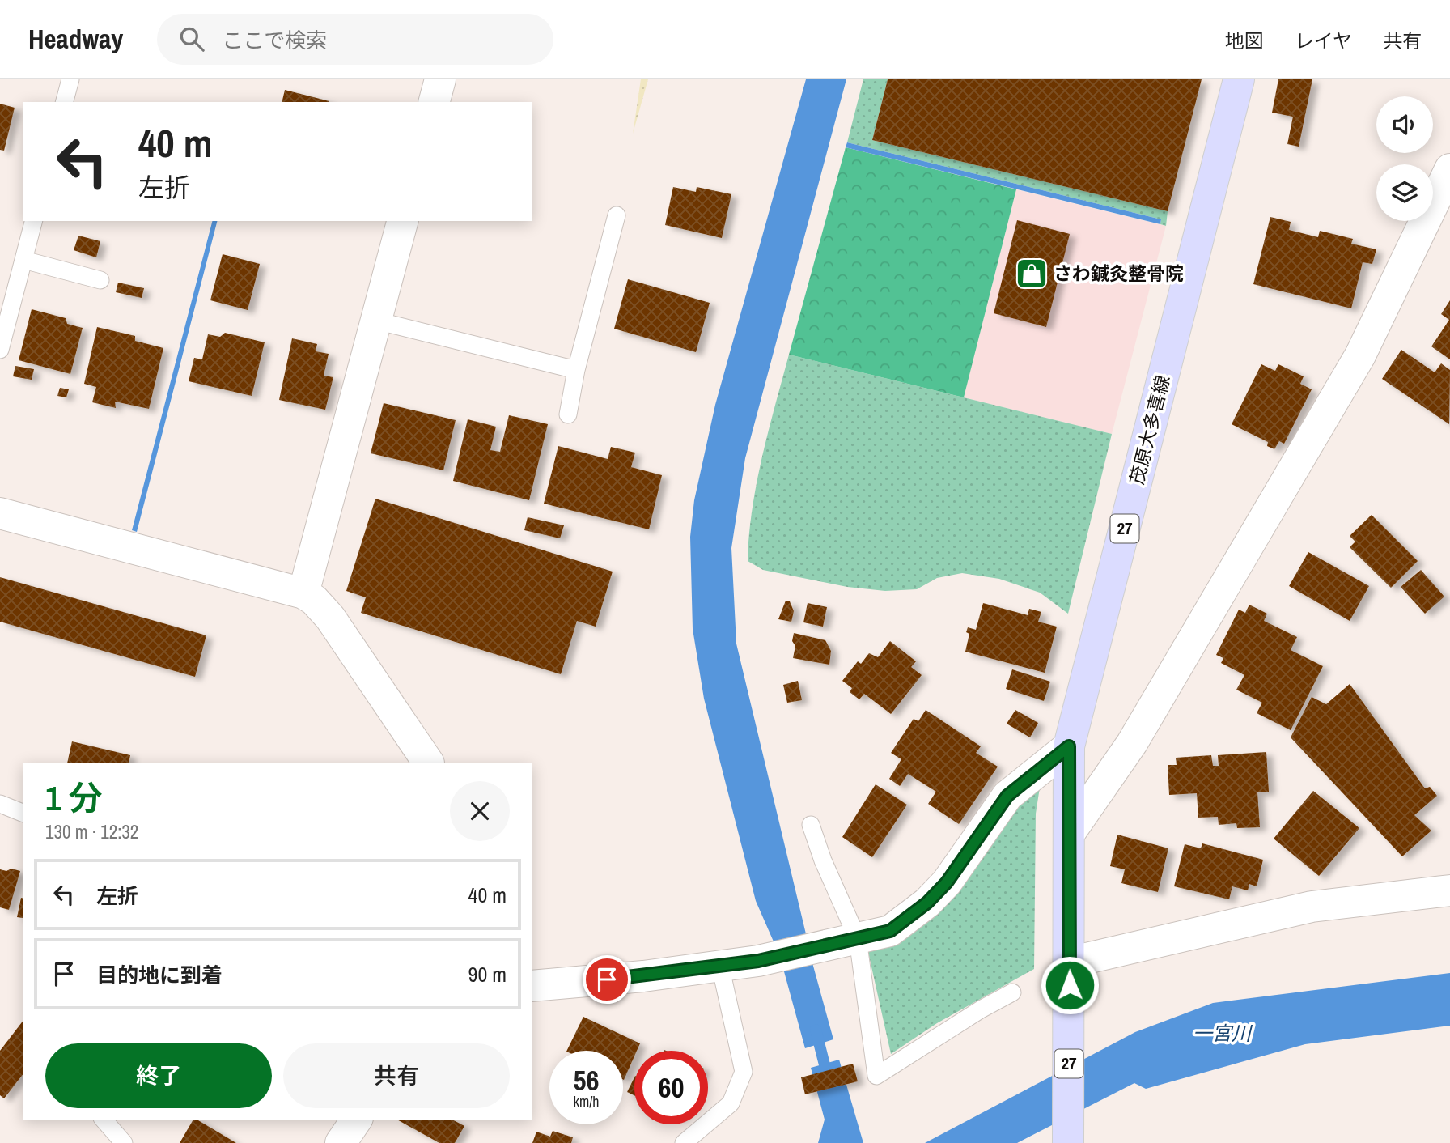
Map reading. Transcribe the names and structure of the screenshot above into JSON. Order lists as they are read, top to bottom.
{
  "streets": {
    "main road": ["茂原大多喜線", "27"]
  },
  "crossings": [
    ["茂原大多喜線", "27"]
  ],
  "water": ["一宮川"],
  "places": {
    "shop": ["さわ鍼灸整骨院"]
  },
  "page": {
    "header": "Headway",
    "search": "ここで検索",
    "nav": ["地図", "レイヤ", "共有"],
    "turn": ["40 m", "左折"],
    "heading": ["1 分", "130 m · 12:32"],
    "list": [
      {
        "name": "左折",
        "value": "40 m"
      },
      {
        "name": "目的地に到着",
        "value": "90 m"
      }
    ],
    "buttons": ["終了", "共有"],
    "speed": "56 km/h",
    "limit": "60"
  }
}
